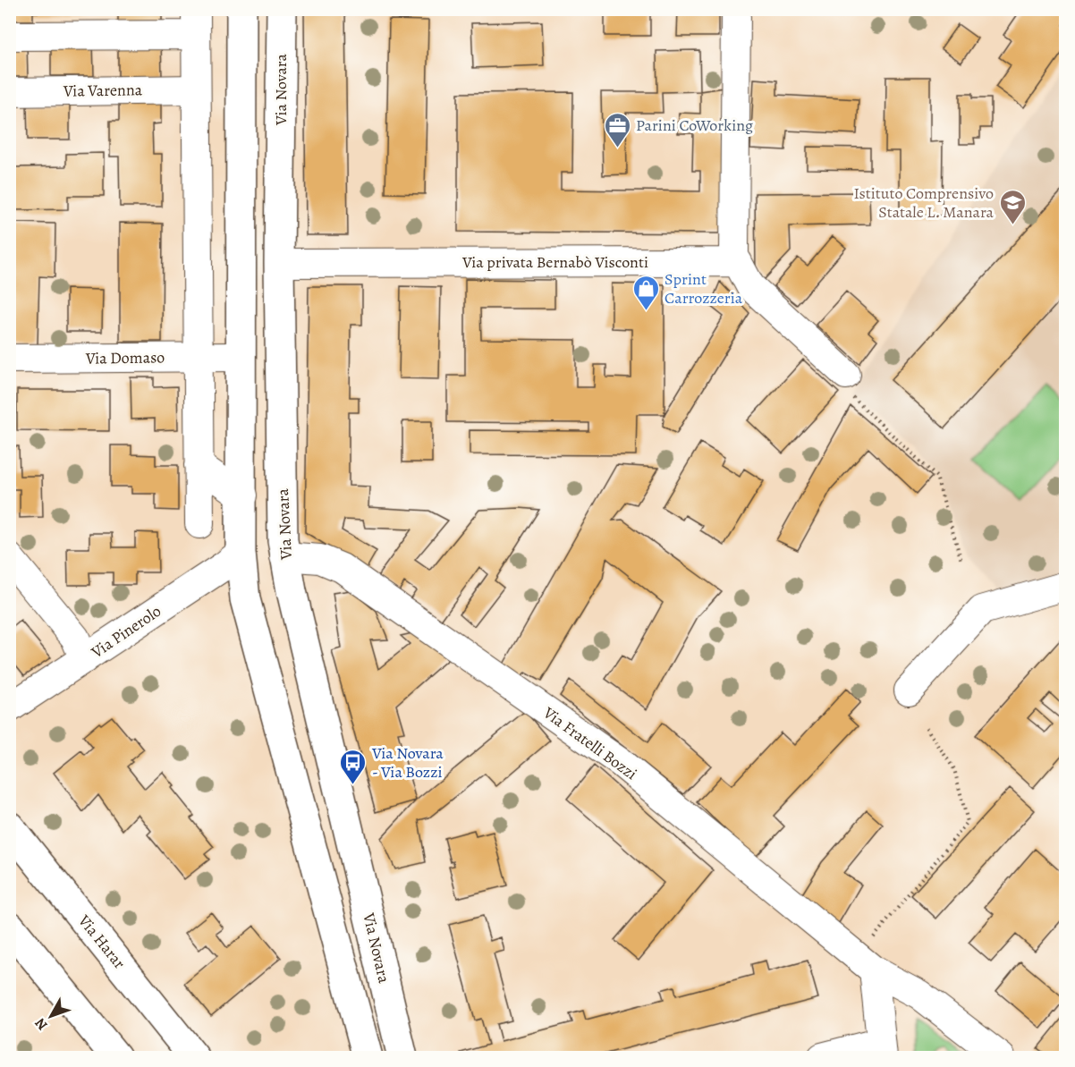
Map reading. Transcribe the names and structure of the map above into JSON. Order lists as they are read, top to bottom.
{
  "streets": {
    "street": [
      "Via Novara",
      "Via Varenna",
      "Via privata Bernabò Visconti",
      "Via Domaso",
      "Via Pinerolo",
      "Via Fratelli Bozzi",
      "Via Harar"
    ]
  },
  "crossings": [
    ["Via Novara", "Via privata Bernabò Visconti"],
    ["Via Novara", "Via Fratelli Bozzi"]
  ],
  "places": {
    "office": ["Parini CoWorking"],
    "school or university": ["Istituto Comprensivo Statale L. Manara"],
    "shop": ["Sprint Carrozzeria"],
    "bus stop": ["Via Novara - Via Bozzi"]
  },
  "north": "bottom left"
}
